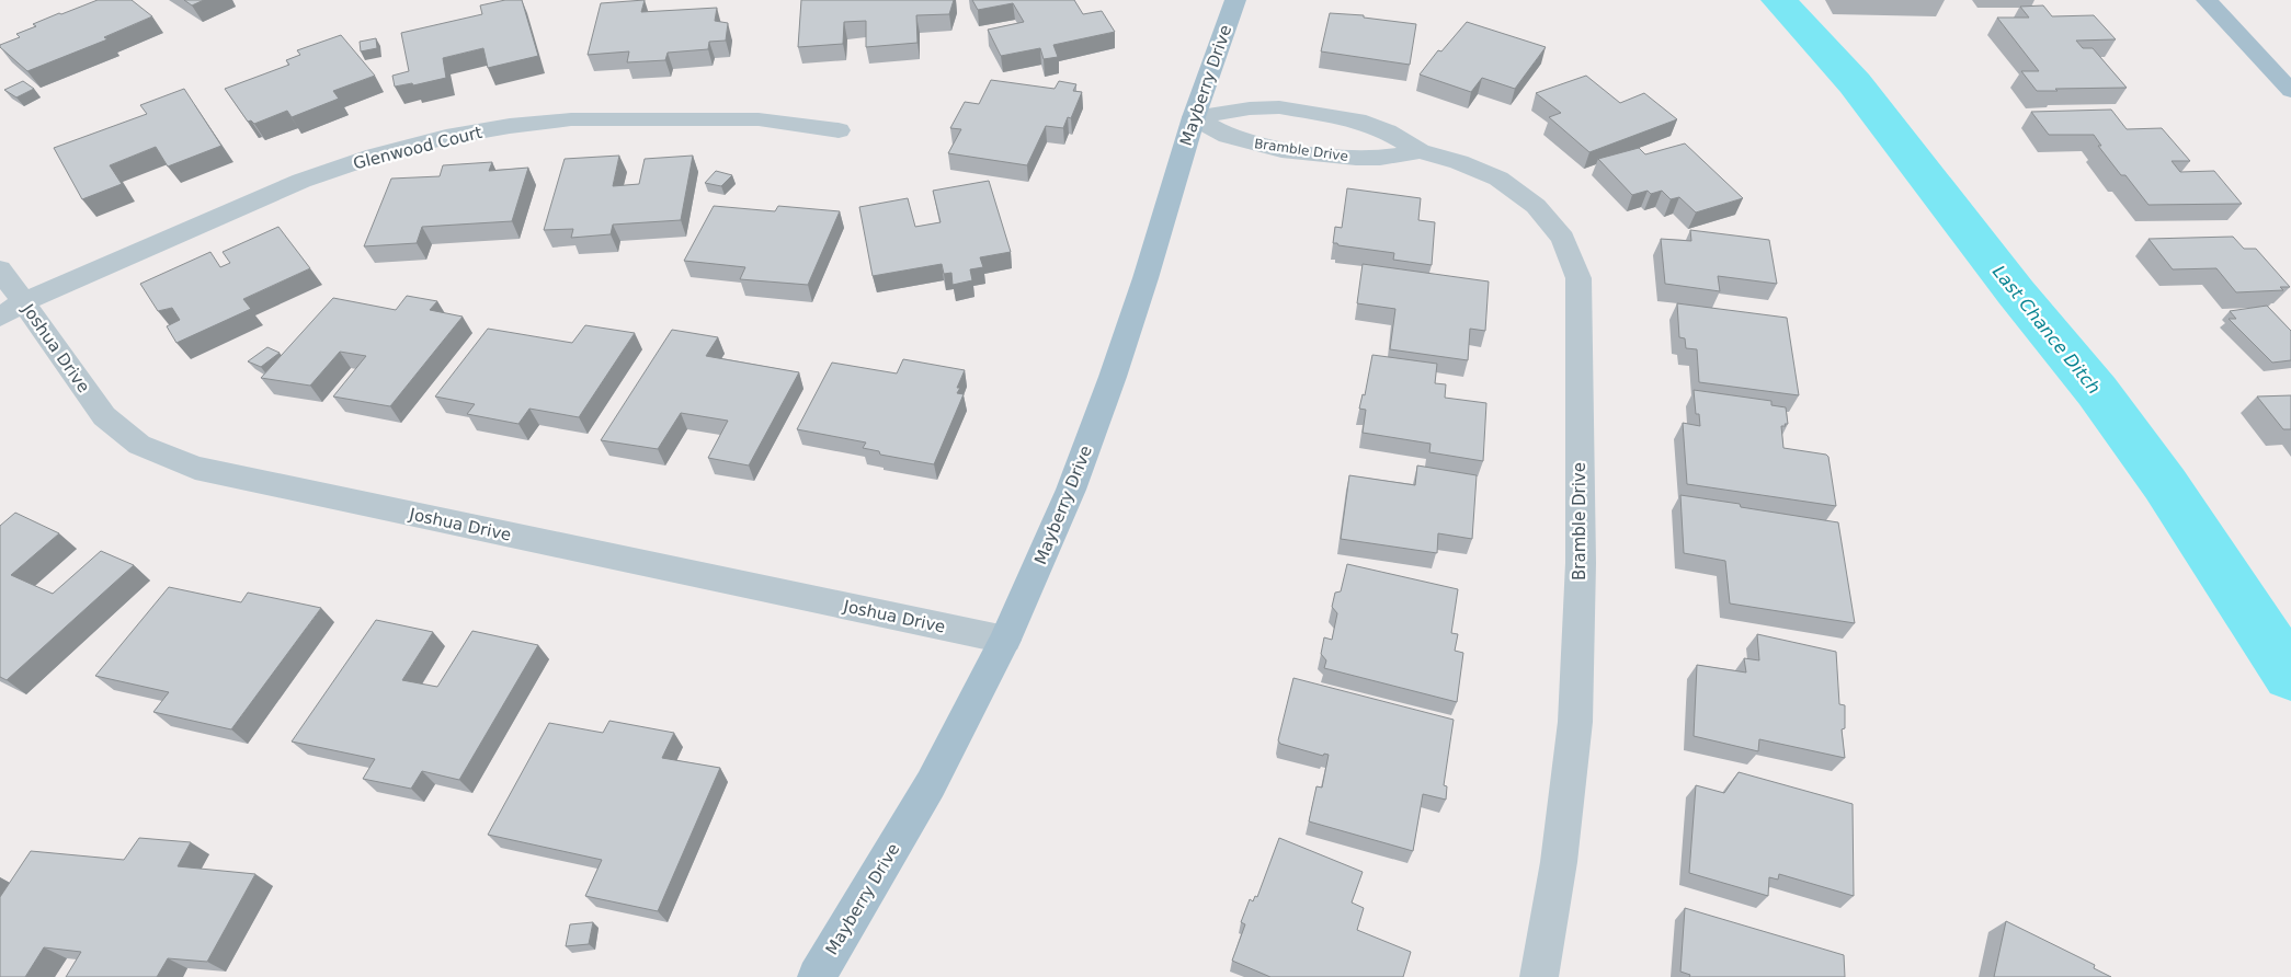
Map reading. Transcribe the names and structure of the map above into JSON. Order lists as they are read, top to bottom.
{
  "streets": {
    "main road": ["Mayberry Drive"],
    "street": ["Glenwood Court", "Bramble Drive", "Joshua Drive"]
  },
  "crossings": [
    ["Mayberry Drive", "Bramble Drive"],
    ["Mayberry Drive", "Joshua Drive"],
    ["Glenwood Court", "Joshua Drive"]
  ],
  "water": ["Last Chance Ditch"]
}
